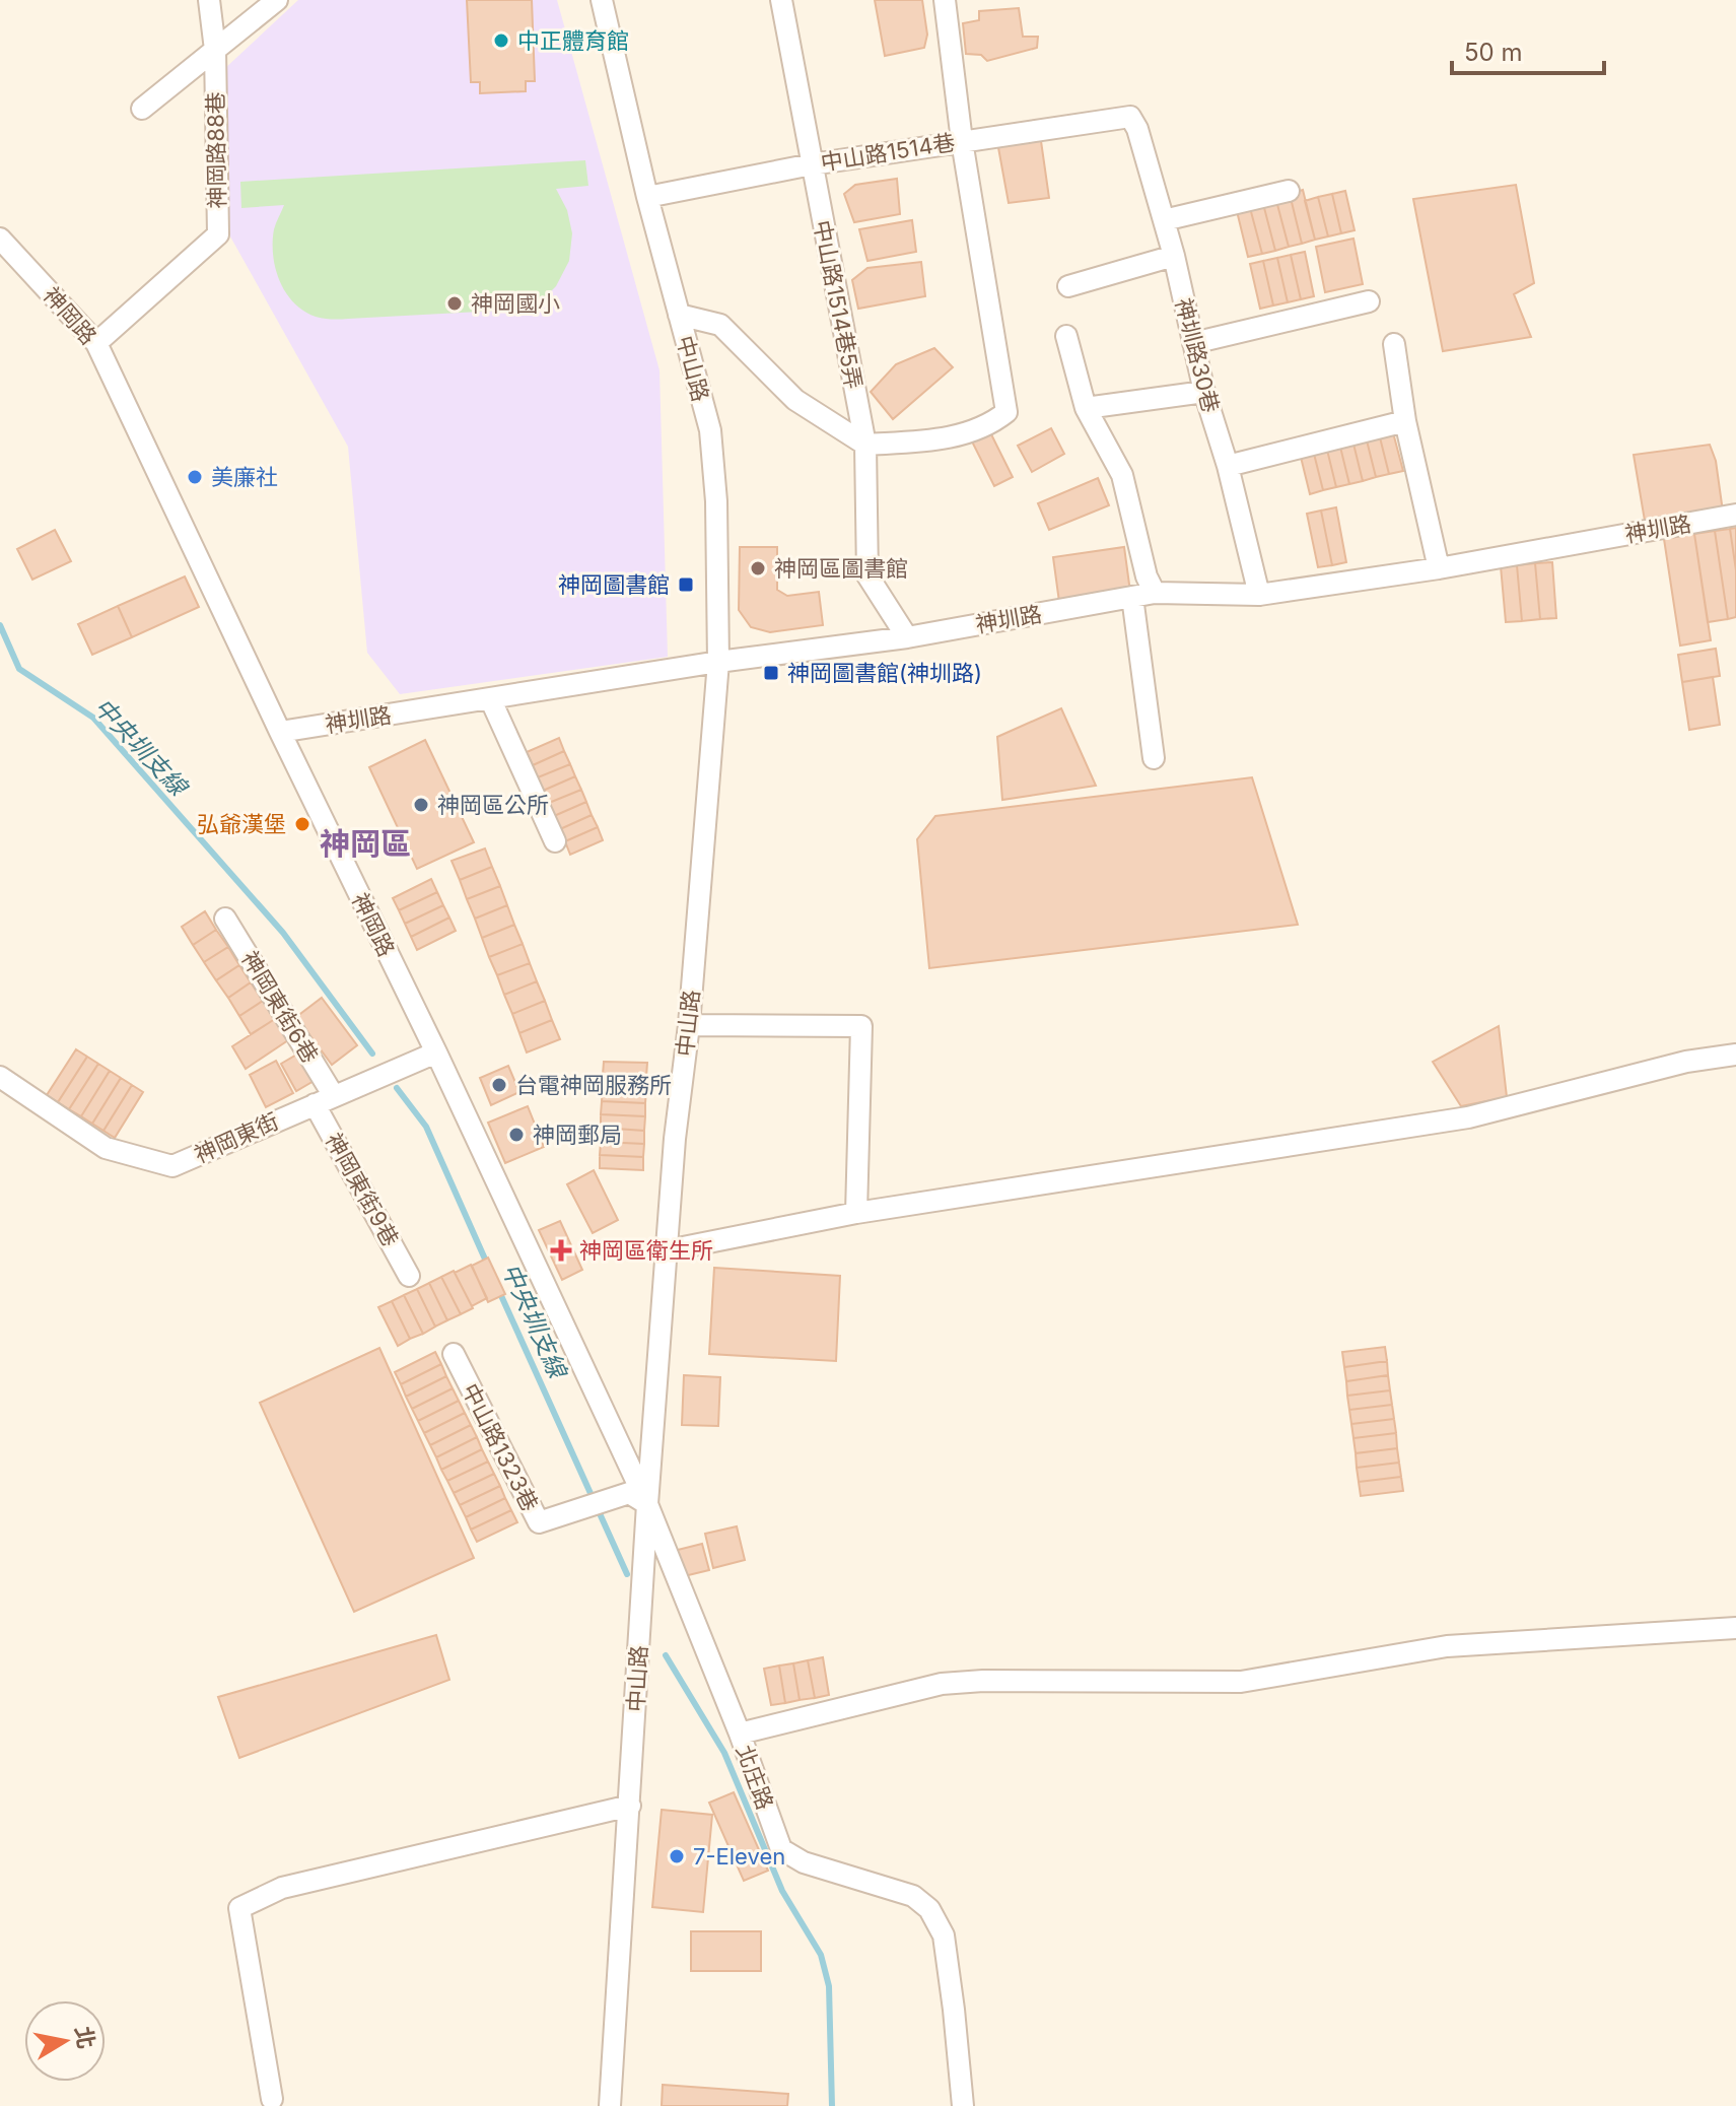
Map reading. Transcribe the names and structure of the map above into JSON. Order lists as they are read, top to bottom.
{
  "streets": {
    "street": [
      "神岡路88巷",
      "中山路1514巷",
      "中山路1514巷5弄",
      "神岡路",
      "神圳路30巷",
      "中山路",
      "神圳路",
      "神岡東街6巷",
      "神岡東街",
      "神岡東街9巷",
      "中山路1323巷",
      "北庄路"
    ]
  },
  "crossings": [
    ["神岡路88巷", "神岡路"],
    ["中山路1514巷", "中山路1514巷5弄"],
    ["中山路1514巷", "神圳路30巷"],
    ["中山路1514巷", "中山路"],
    ["中山路1514巷5弄", "神圳路"],
    ["神岡路", "中山路"],
    ["神岡路", "神圳路"],
    ["神岡路", "神岡東街"],
    ["神岡路", "中山路1323巷"],
    ["神岡路", "北庄路"],
    ["神圳路30巷", "神圳路"],
    ["中山路", "神圳路"],
    ["中山路", "中山路1323巷"],
    ["中山路", "北庄路"],
    ["神岡東街6巷", "神岡東街"],
    ["神岡東街6巷", "神岡東街9巷"],
    ["神岡東街", "神岡東街9巷"],
    ["中山路1323巷", "北庄路"]
  ],
  "districts": ["神岡區"],
  "water": ["中央圳支線"],
  "places": {
    "other": [
      "中正體育館",
      "神岡國小",
      "美廉社",
      "神岡區圖書館",
      "神岡區公所",
      "弘爺漢堡",
      "台電神岡服務所",
      "神岡郵局",
      "7-Eleven"
    ],
    "transit": ["神岡圖書館", "神岡圖書館(神圳路)"],
    "health": ["神岡區衛生所"]
  },
  "scale_bar": "50 m",
  "north": "right"
}
